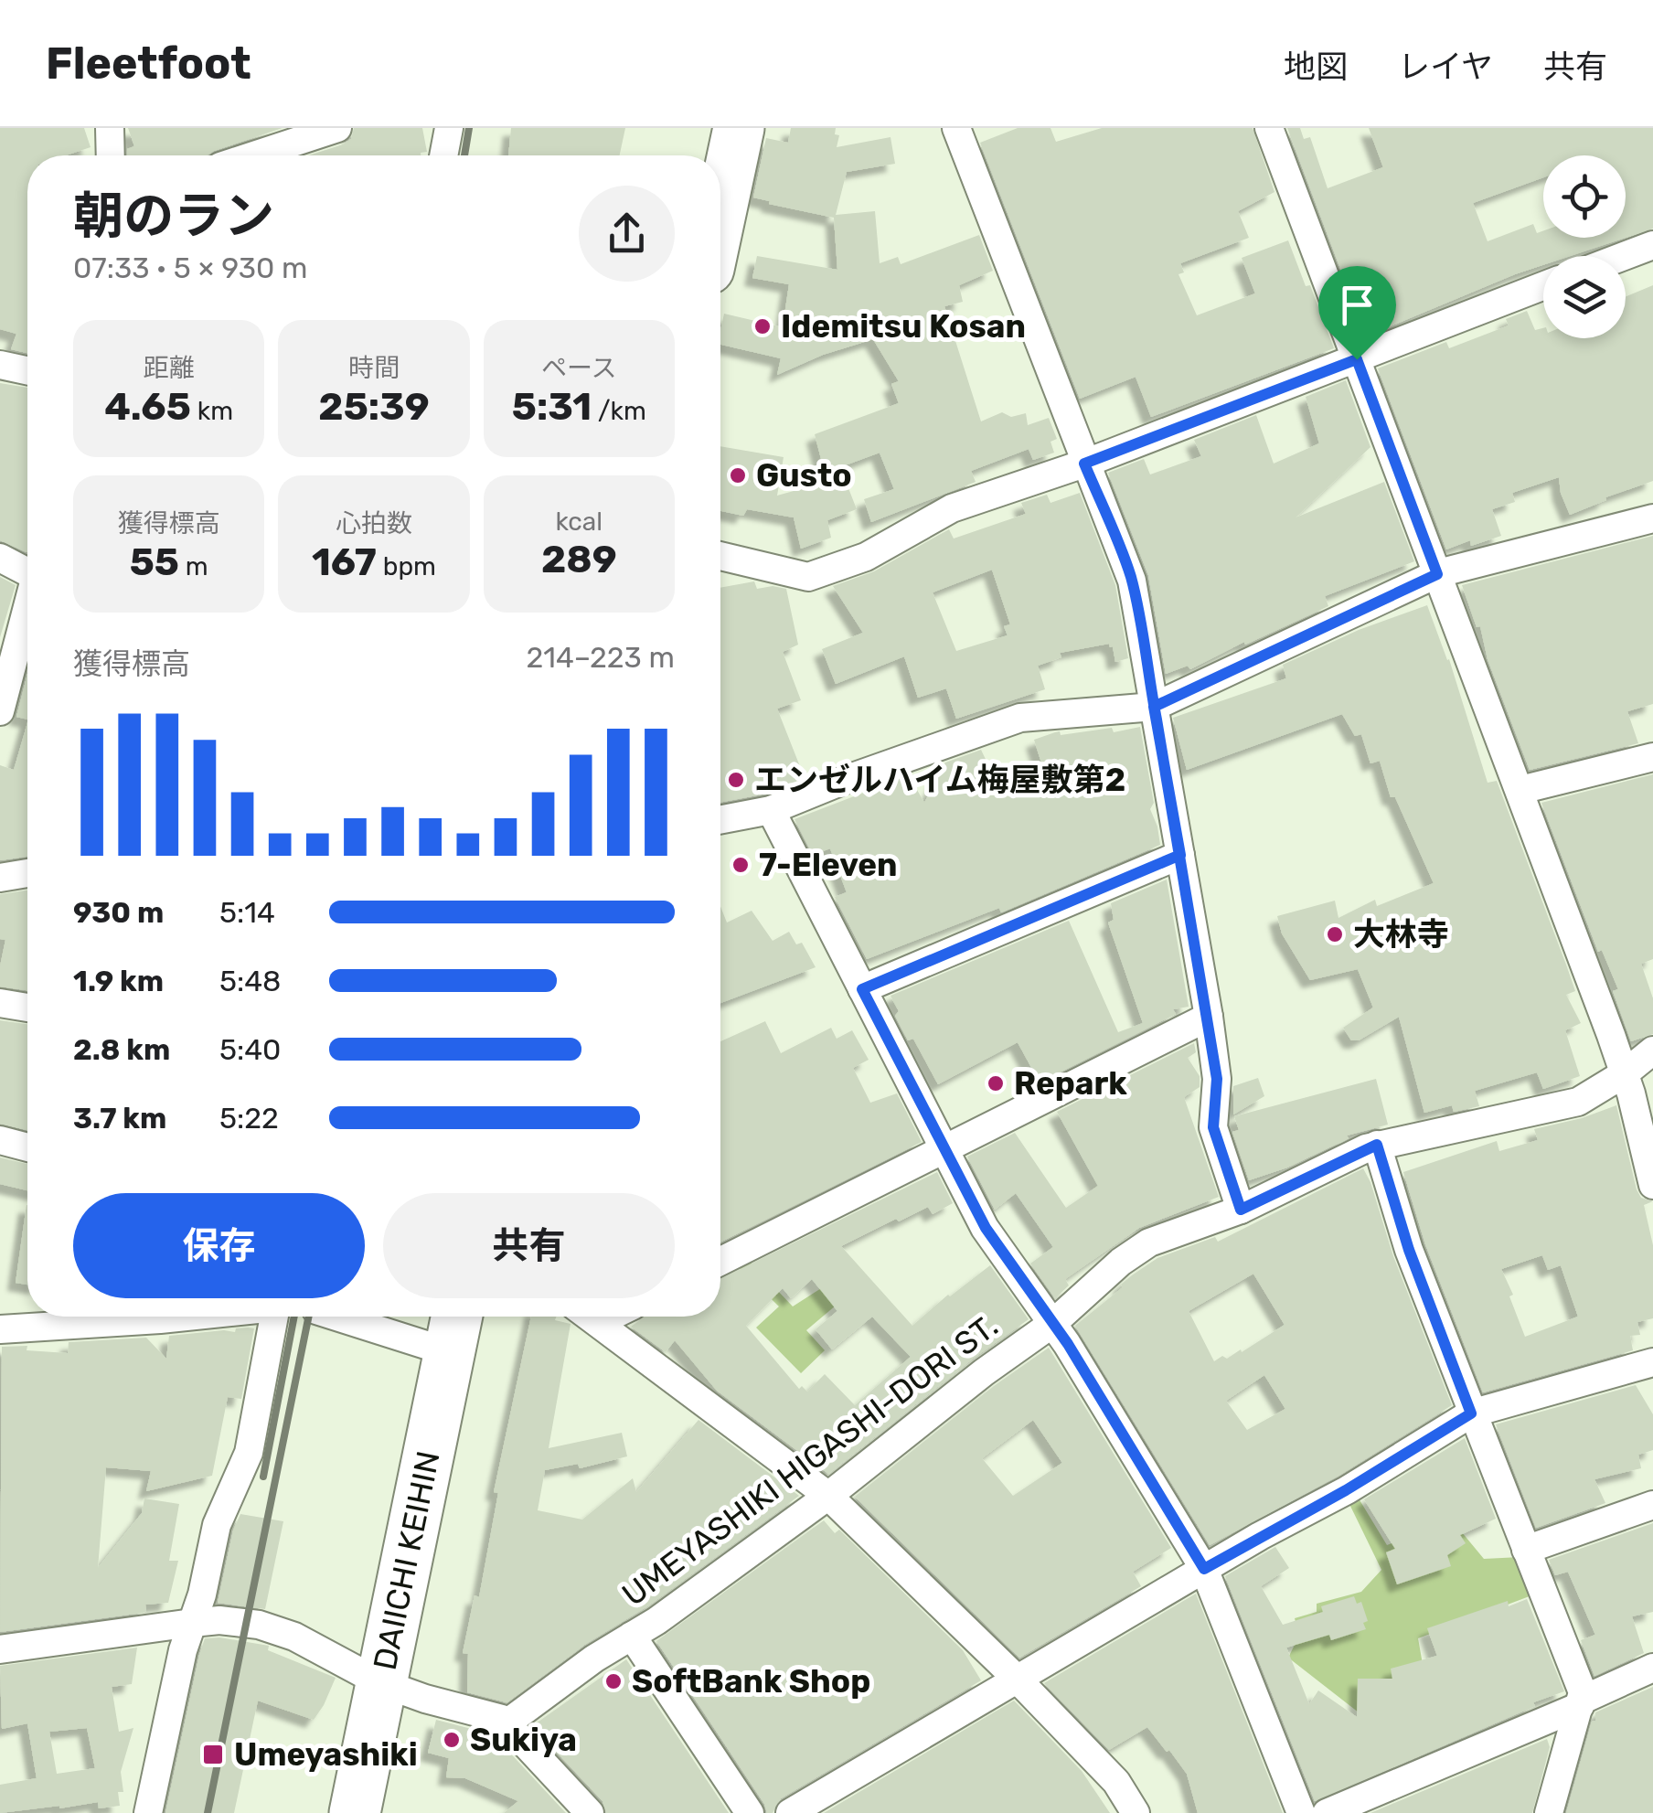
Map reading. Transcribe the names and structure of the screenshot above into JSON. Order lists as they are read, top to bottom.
{
  "streets": {
    "highway": ["DAIICHI KEIHIN"],
    "street": ["UMEYASHIKI HIGASHI-DORI ST."]
  },
  "places": {
    "other": [
      "Idemitsu Kosan",
      "Gusto",
      "エンゼルハイム梅屋敷第2",
      "7-Eleven",
      "大林寺",
      "Repark",
      "SoftBank Shop",
      "Sukiya"
    ],
    "transit": ["Umeyashiki"]
  },
  "page": {
    "header": "Fleetfoot",
    "nav": ["地図", "レイヤ", "共有"],
    "heading": ["朝のラン", "07:33 · 5 × 930 m"],
    "stats": [
      ["距離", "4.65 km"],
      ["時間", "25:39"],
      ["ペース", "5:31 /km"],
      ["獲得標高", "55 m"],
      ["心拍数", "167 bpm"],
      ["kcal", "289"]
    ],
    "chart": ["獲得標高", "214–223 m"],
    "list": [
      {
        "name": "930 m",
        "note": "5:14"
      },
      {
        "name": "1.9 km",
        "note": "5:48"
      },
      {
        "name": "2.8 km",
        "note": "5:40"
      },
      {
        "name": "3.7 km",
        "note": "5:22"
      }
    ],
    "buttons": ["保存", "共有"]
  }
}
